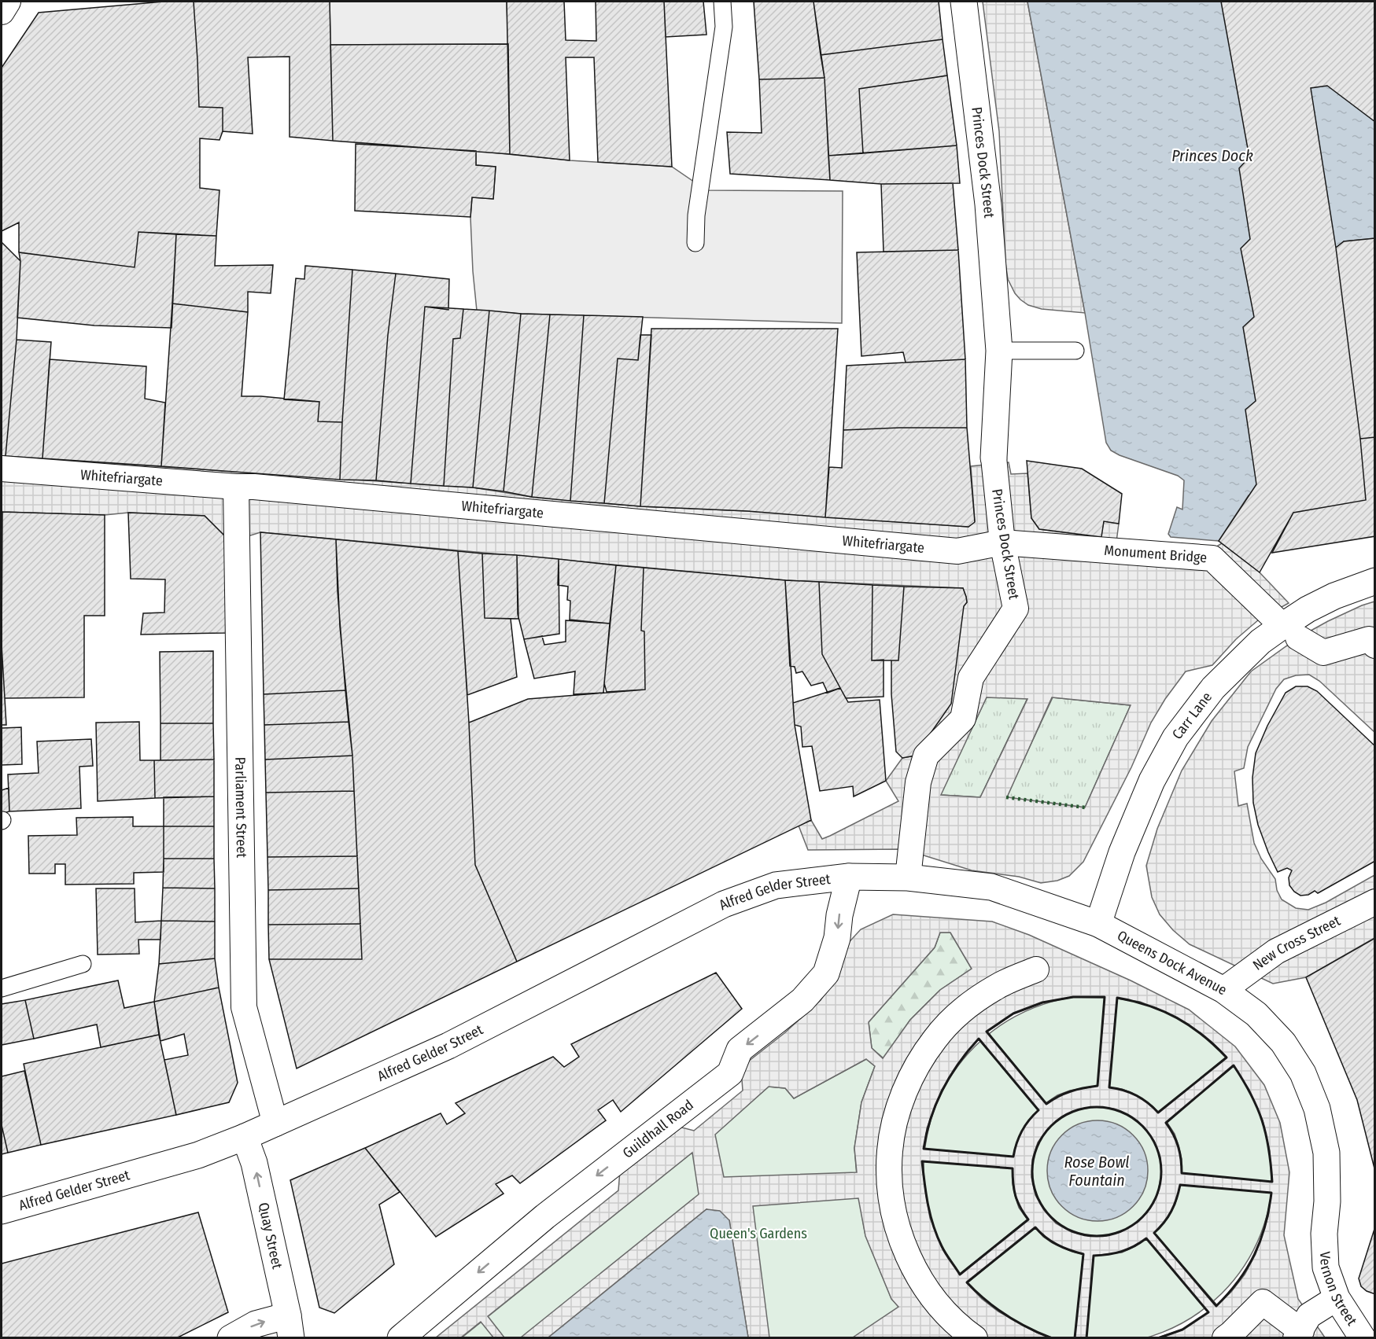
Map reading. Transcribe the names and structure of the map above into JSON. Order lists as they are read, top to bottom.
{
  "streets": {
    "street": [
      "Princes Dock Street",
      "Whitefriargate",
      "Monument Bridge",
      "Carr Lane",
      "Parliament Street",
      "Alfred Gelder Street",
      "New Cross Street",
      "Queens Dock Avenue",
      "Guildhall Road",
      "Quay Street",
      "Vernon Street"
    ]
  },
  "crossings": [
    ["Princes Dock Street", "Whitefriargate"],
    ["Princes Dock Street", "Monument Bridge"],
    ["Princes Dock Street", "Queens Dock Avenue"],
    ["Whitefriargate", "Monument Bridge"],
    ["Whitefriargate", "Parliament Street"],
    ["Monument Bridge", "Carr Lane"],
    ["Carr Lane", "Queens Dock Avenue"],
    ["Parliament Street", "Alfred Gelder Street"],
    ["Alfred Gelder Street", "Queens Dock Avenue"],
    ["Alfred Gelder Street", "Guildhall Road"],
    ["Alfred Gelder Street", "Quay Street"],
    ["New Cross Street", "Queens Dock Avenue"],
    ["Queens Dock Avenue", "Guildhall Road"],
    ["Queens Dock Avenue", "Vernon Street"]
  ],
  "one_way": ["Guildhall Road", "Quay Street"],
  "water": ["Princes Dock", "Rose Bowl Fountain"],
  "parks": ["Queen's Gardens"]
}
